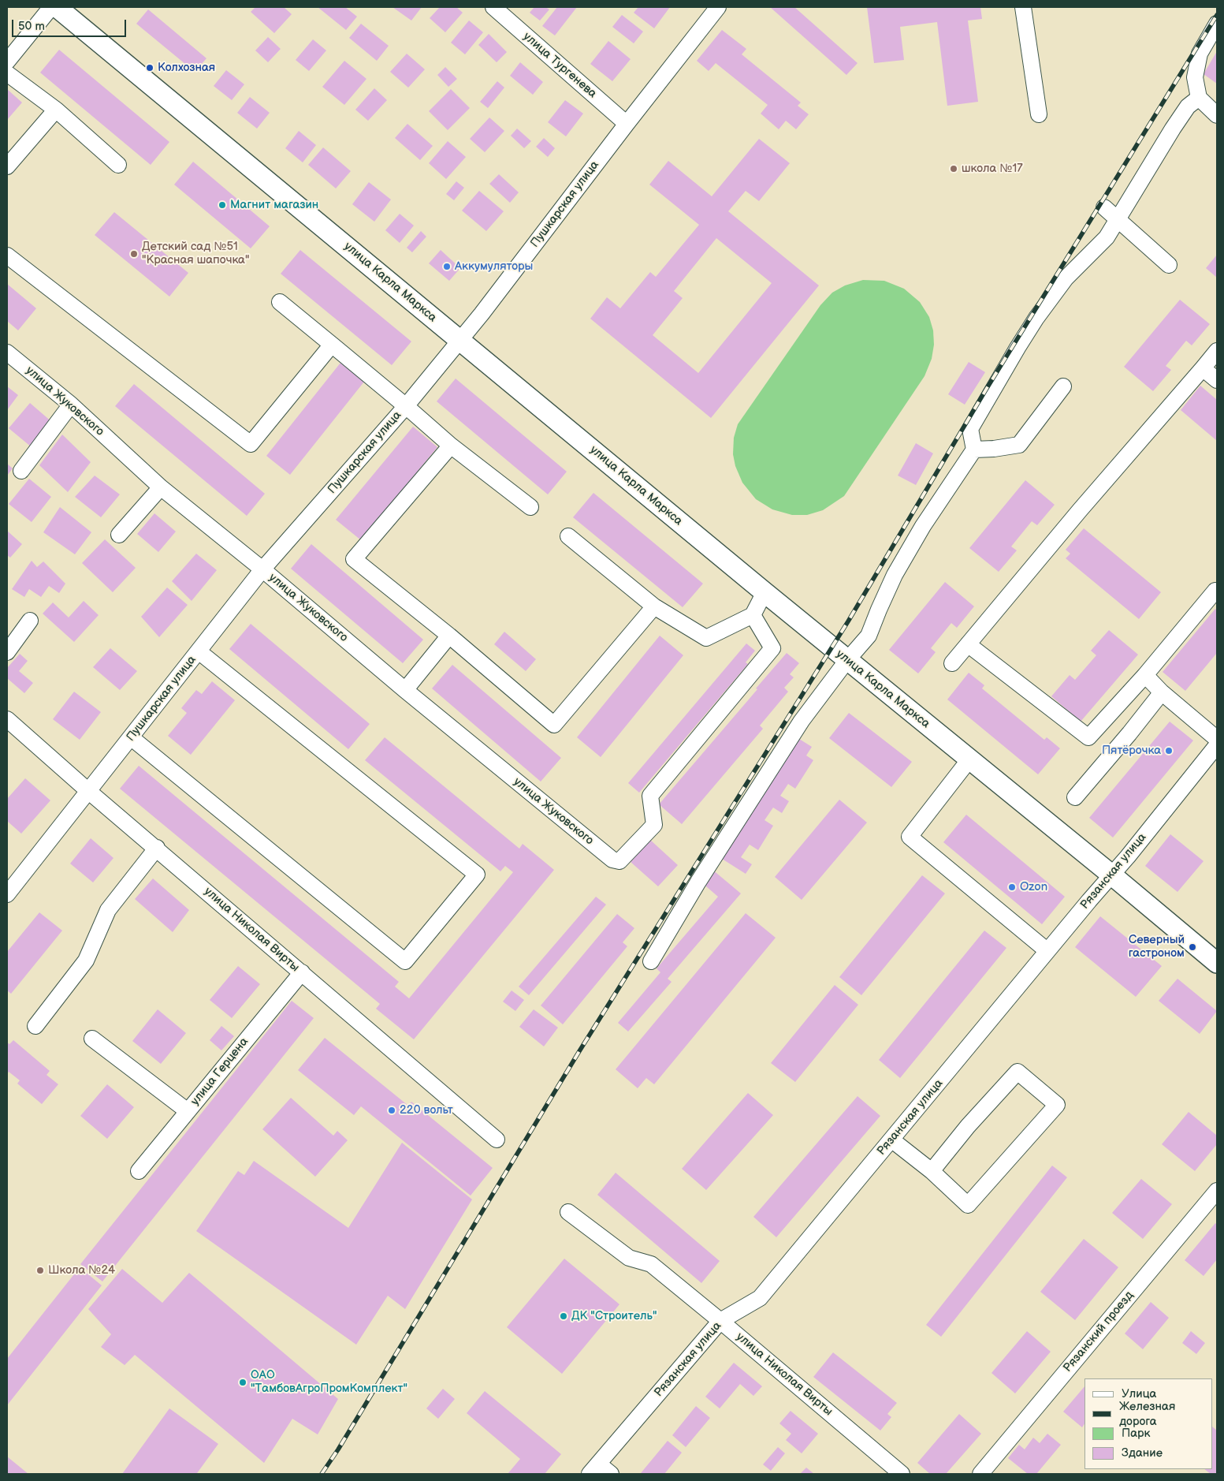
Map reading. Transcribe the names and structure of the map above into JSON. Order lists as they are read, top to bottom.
{
  "streets": {
    "main road": ["улица Карла Маркса"],
    "street": [
      "улица Тургенева",
      "Пушкарская улица",
      "улица Жуковского",
      "Рязанская улица",
      "улица Николая Вирты",
      "улица Герцена",
      "Рязанский проезд"
    ]
  },
  "crossings": [
    ["улица Тургенева", "Пушкарская улица"],
    ["Пушкарская улица", "улица Карла Маркса"],
    ["Пушкарская улица", "улица Жуковского"],
    ["Пушкарская улица", "улица Николая Вирты"],
    ["улица Карла Маркса", "Рязанская улица"],
    ["Рязанская улица", "улица Николая Вирты"],
    ["улица Николая Вирты", "улица Герцена"]
  ],
  "places": [
    "Колхозная",
    "школа №17",
    "Магнит магазин",
    "Детский сад №51 \"Красная шапочка\"",
    "Аккумуляторы",
    "Пятёрочка",
    "Ozon",
    "Северный гастроном",
    "220 вольт",
    "Школа №24",
    "ДК \"Строитель\"",
    "ОАО \"ТамбовАгроПромКомплект\""
  ],
  "legend": [
    "Улица",
    "Железная дорога",
    "Парк",
    "Здание"
  ],
  "scale_bar": "50 m"
}
